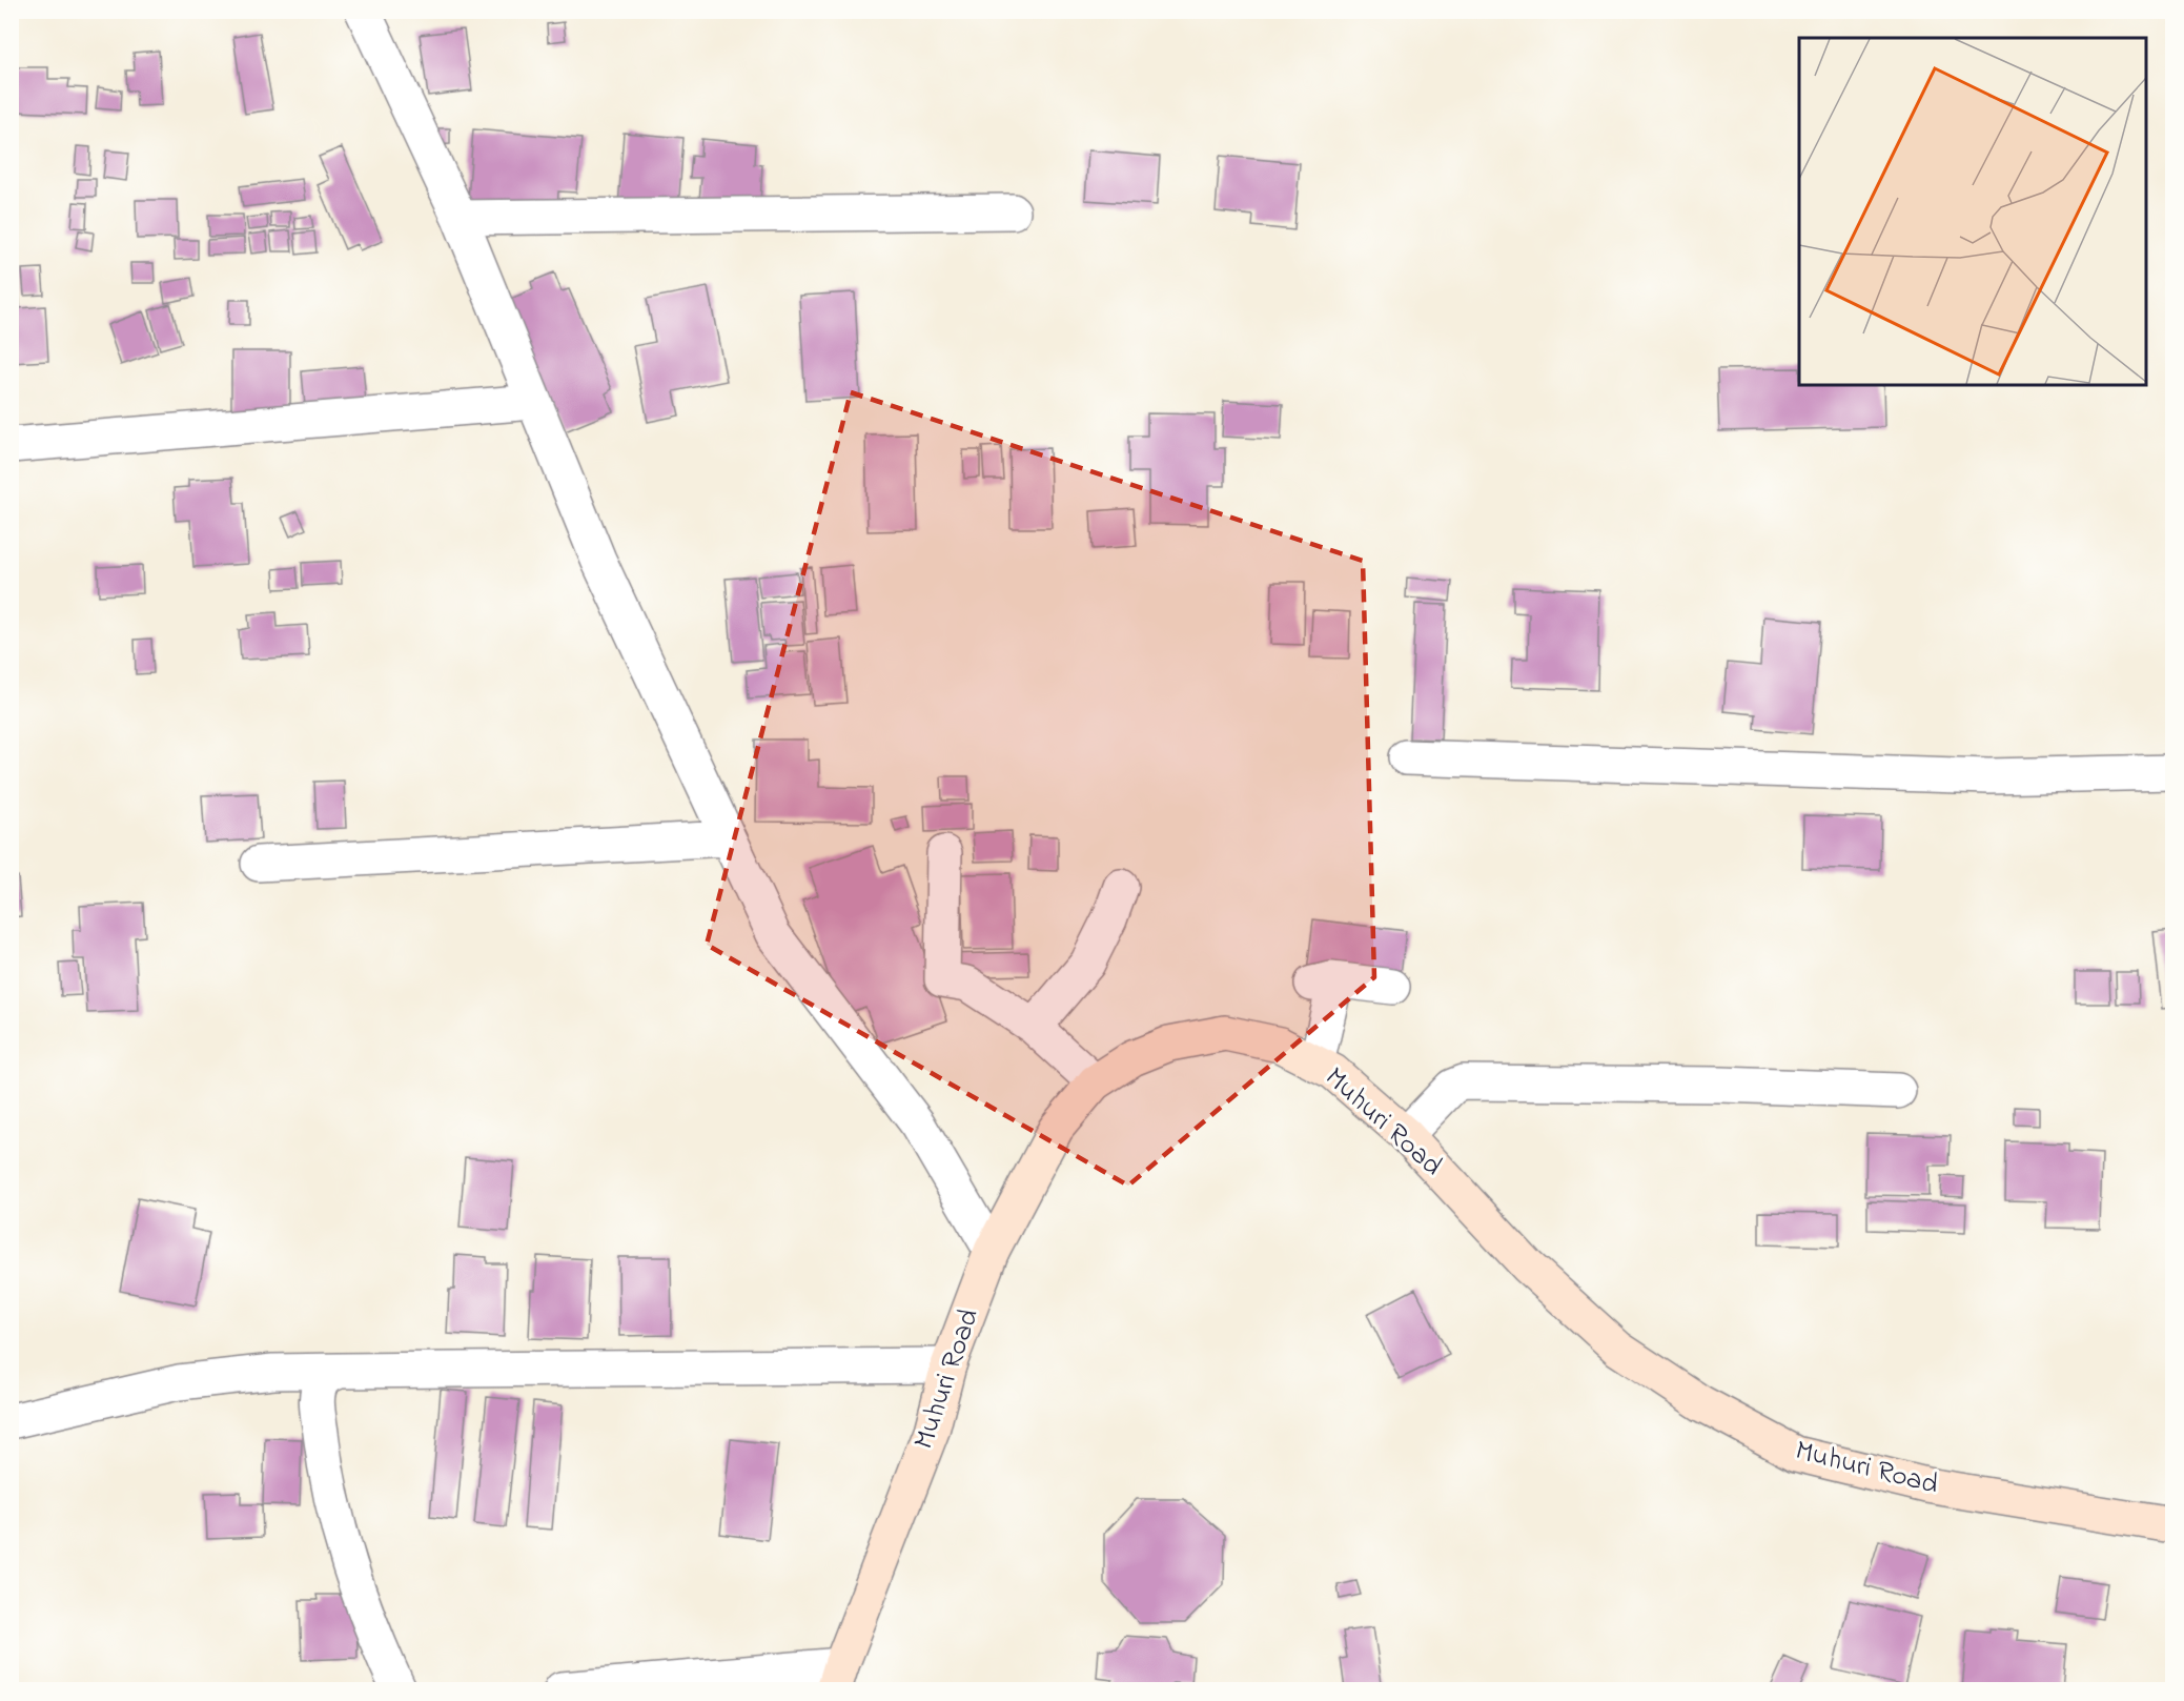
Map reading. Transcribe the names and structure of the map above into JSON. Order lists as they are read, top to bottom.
{
  "streets": {
    "main road": ["Muhuri Road"]
  }
}
